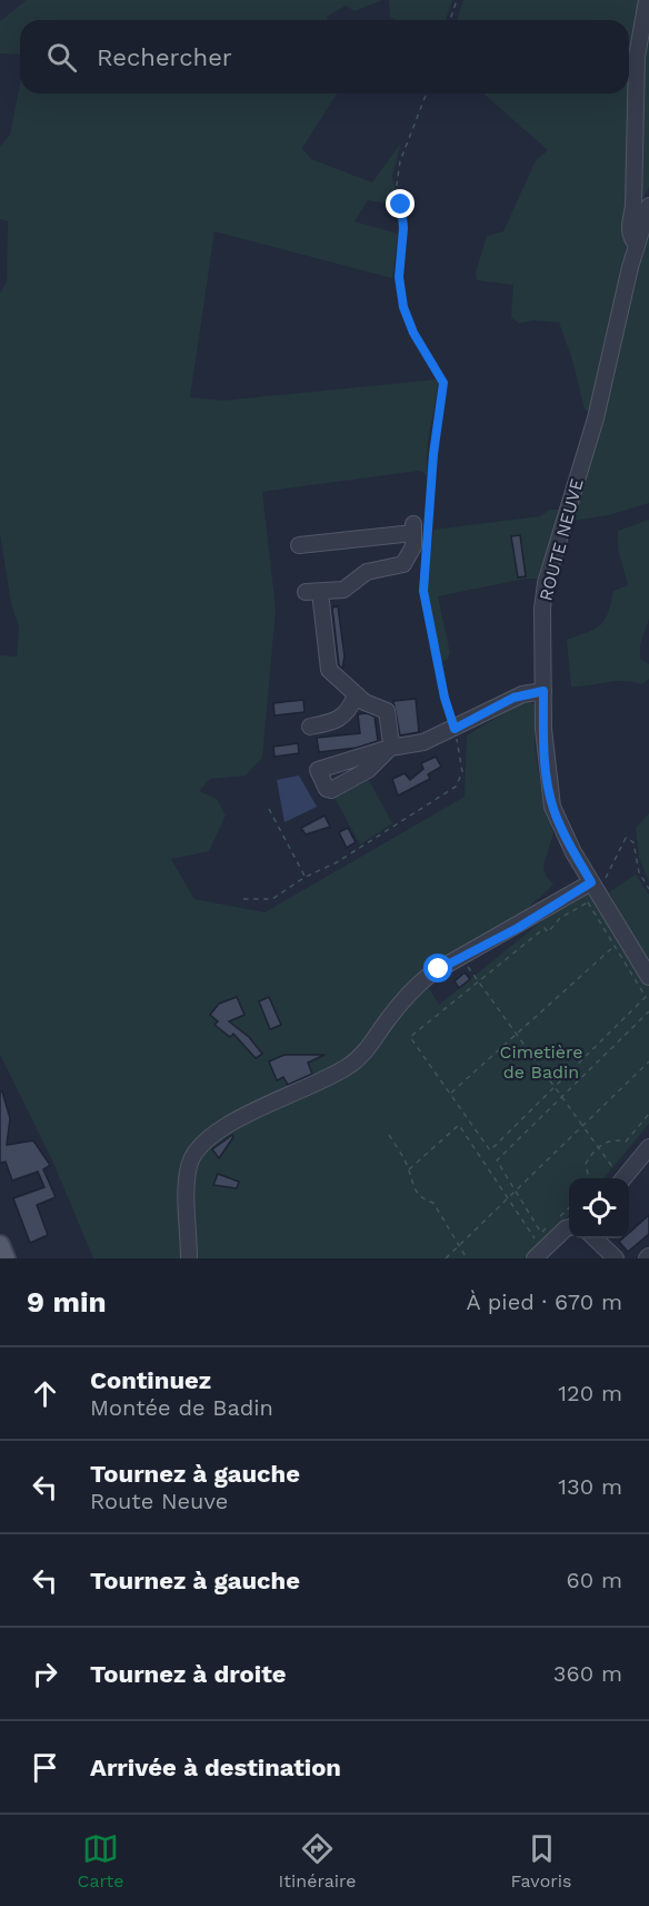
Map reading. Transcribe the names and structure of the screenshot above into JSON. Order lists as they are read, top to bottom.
{
  "streets": {
    "street": ["ROUTE NEUVE"]
  },
  "parks": ["Cimetière de Badin"],
  "page": {
    "search": "Rechercher",
    "heading": ["9 min", "À pied · 670 m"],
    "list": [
      ["Continuez", "Montée de Badin", "120 m"],
      ["Tournez à gauche", "Route Neuve", "130 m"],
      ["Tournez à gauche", "60 m"],
      ["Tournez à droite", "360 m"],
      "Arrivée à destination"
    ],
    "nav": ["Carte", "Itinéraire", "Favoris"]
  }
}
